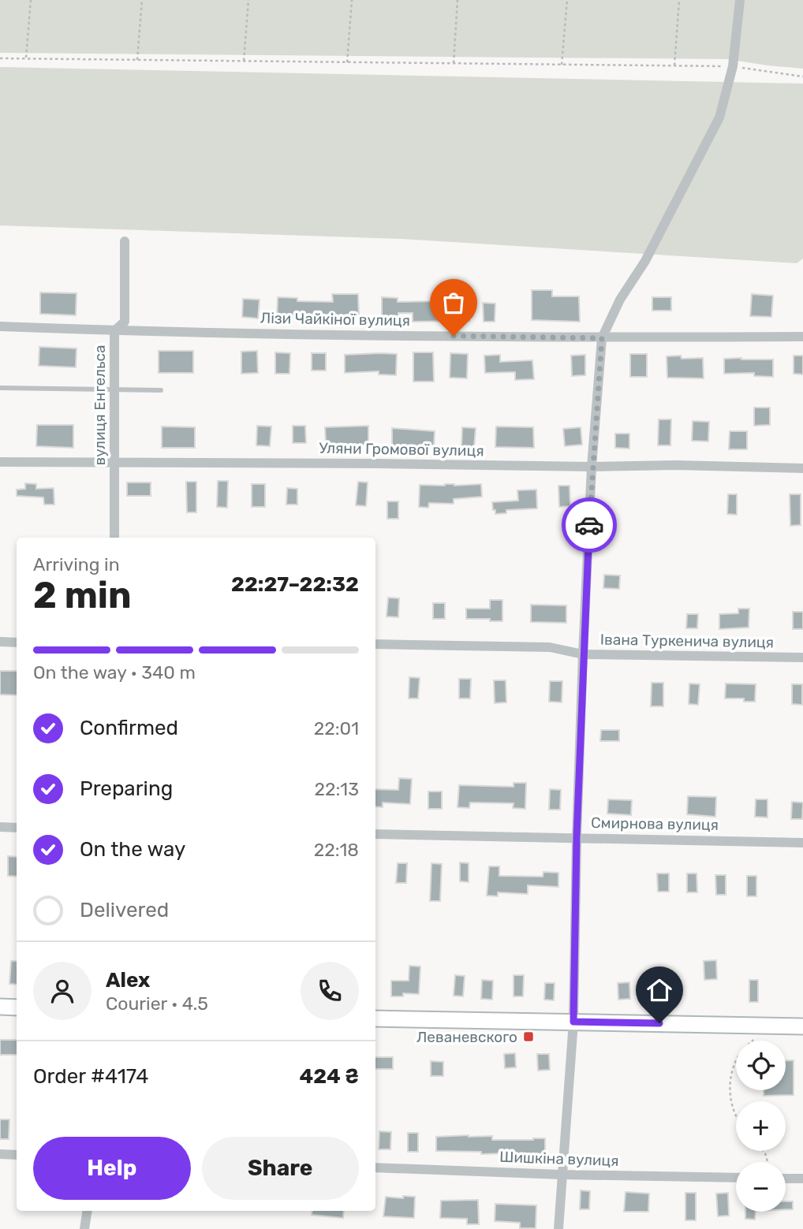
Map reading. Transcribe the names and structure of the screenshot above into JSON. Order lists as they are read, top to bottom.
{
  "streets": {
    "street": [
      "Лізи Чайкіної вулиця",
      "вулиця Енгельса",
      "Уляни Громової вулиця",
      "Івана Туркенича вулиця",
      "Смирнова вулиця",
      "Шишкіна вулиця"
    ]
  },
  "crossings": [
    ["Лізи Чайкіної вулиця", "вулиця Енгельса"],
    ["вулиця Енгельса", "Уляни Громової вулиця"]
  ],
  "places": {
    "transit": ["Леваневского"]
  },
  "page": {
    "heading": ["2 min", "Arriving in", "22:27–22:32"],
    "panel": [
      "Alex",
      "Courier · 4.5",
      "Order #4174",
      "424 ₴"
    ],
    "bar": "On the way · 340 m",
    "list": [
      ["Confirmed", "22:01"],
      ["Preparing", "22:13"],
      ["On the way", "22:18"],
      "Delivered"
    ],
    "map_buttons": ["+", "−"],
    "buttons": ["Help", "Share"]
  }
}
